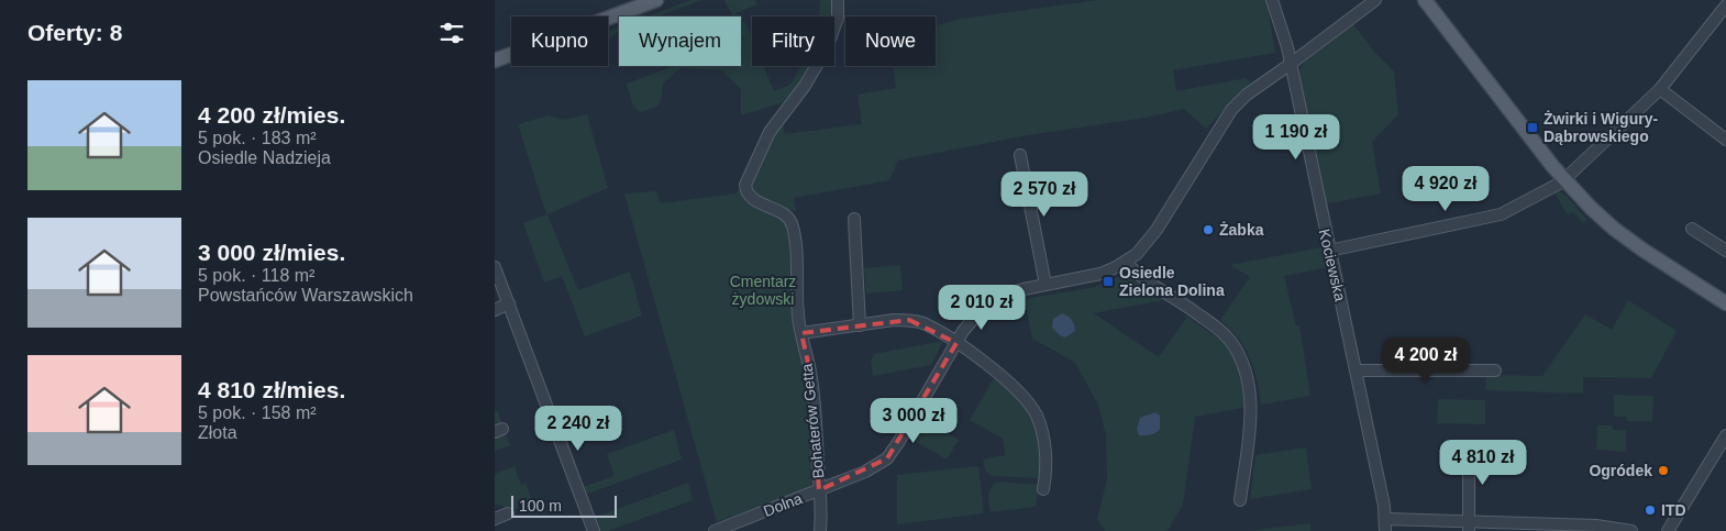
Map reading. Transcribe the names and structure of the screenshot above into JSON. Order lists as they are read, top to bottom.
{
  "streets": {
    "street": ["Kociewska", "Bohaterów Getta", "Dolna"]
  },
  "crossings": [
    ["Kociewska", "Dolna"],
    ["Bohaterów Getta", "Dolna"]
  ],
  "parks": ["Cmentarz żydowski"],
  "places": {
    "transit": ["Żwirki i Wigury- Dąbrowskiego", "Osiedle Zielona Dolina"],
    "other": ["Żabka", "Ogródek", "ITD"]
  },
  "scale_bar": "100 m",
  "page": {
    "heading": "Oferty: 8",
    "chip": [
      "Kupno",
      "Wynajem",
      "Filtry",
      "Nowe"
    ],
    "list": [
      {
        "name": "4 200 zł/mies.",
        "note": "5 pok. · 183 m² · Osiedle Nadzieja"
      },
      {
        "name": "3 000 zł/mies.",
        "note": "5 pok. · 118 m² · Powstańców Warszawskich"
      },
      {
        "name": "4 810 zł/mies.",
        "note": "5 pok. · 158 m² · Złota"
      }
    ],
    "price": [
      "1 190 zł",
      "4 920 zł",
      "2 570 zł",
      "2 010 zł",
      "4 200 zł",
      "3 000 zł",
      "2 240 zł",
      "4 810 zł"
    ],
    "scale": "100 m"
  }
}
